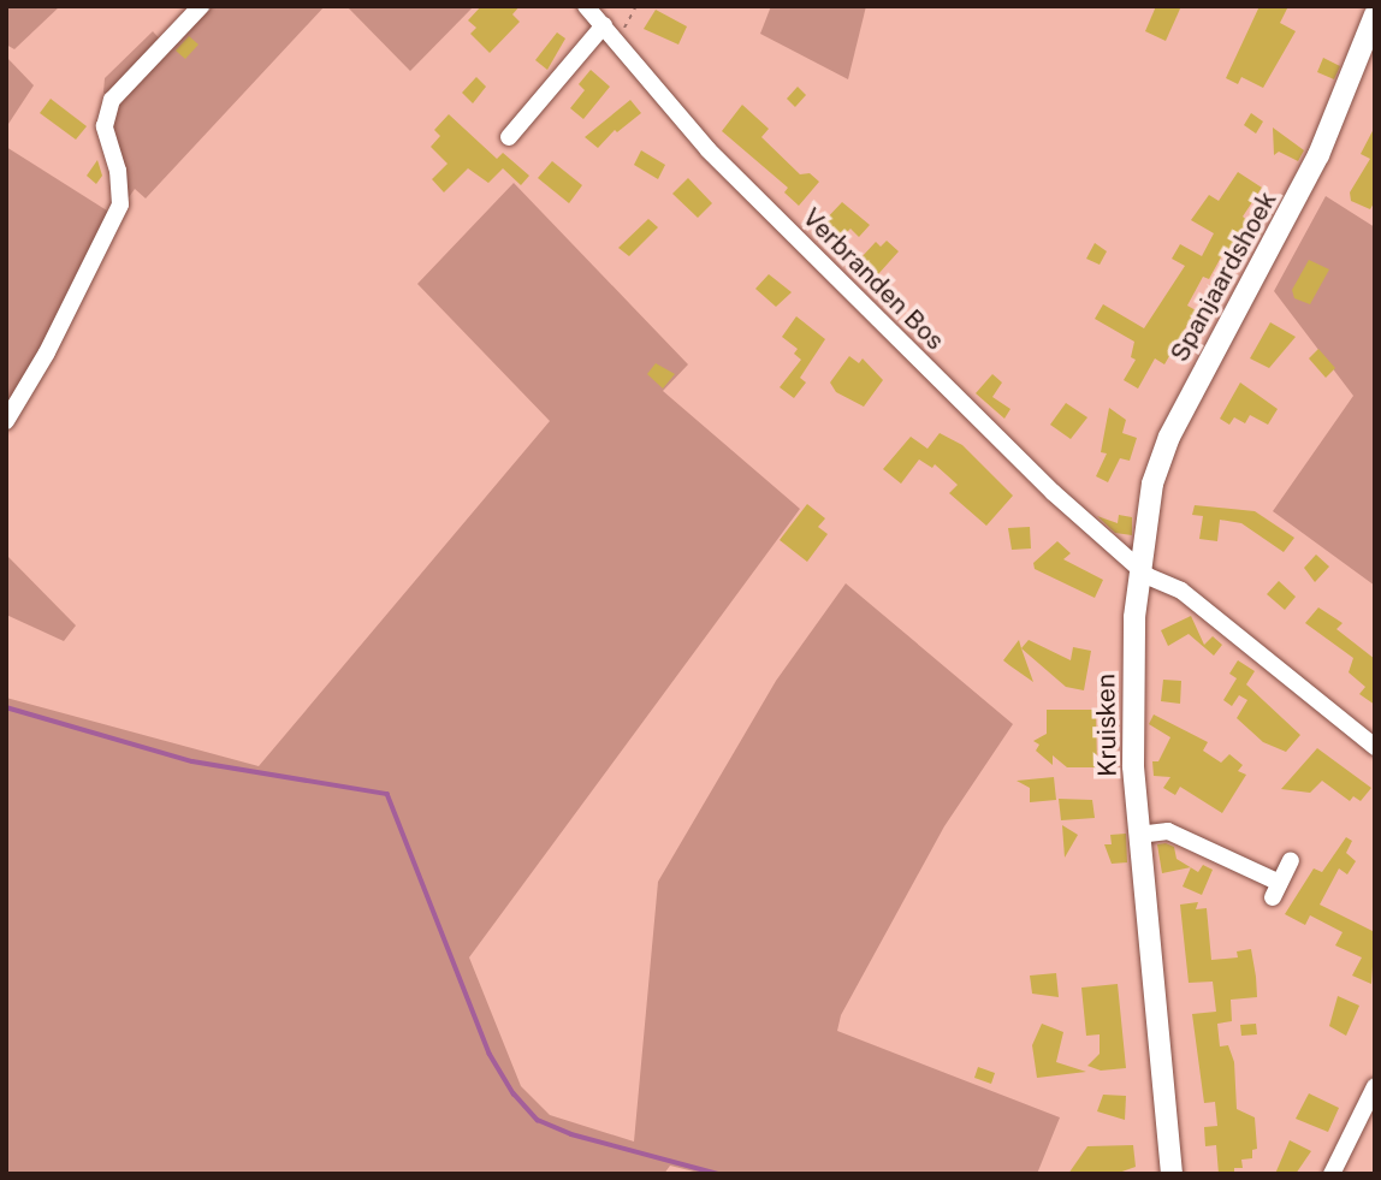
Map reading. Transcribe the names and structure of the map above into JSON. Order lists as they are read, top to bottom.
{
  "streets": {
    "street": ["Spanjaardshoek", "Verbranden Bos", "Kruisken"]
  },
  "crossings": [
    ["Spanjaardshoek", "Verbranden Bos"],
    ["Spanjaardshoek", "Kruisken"],
    ["Verbranden Bos", "Kruisken"]
  ]
}
